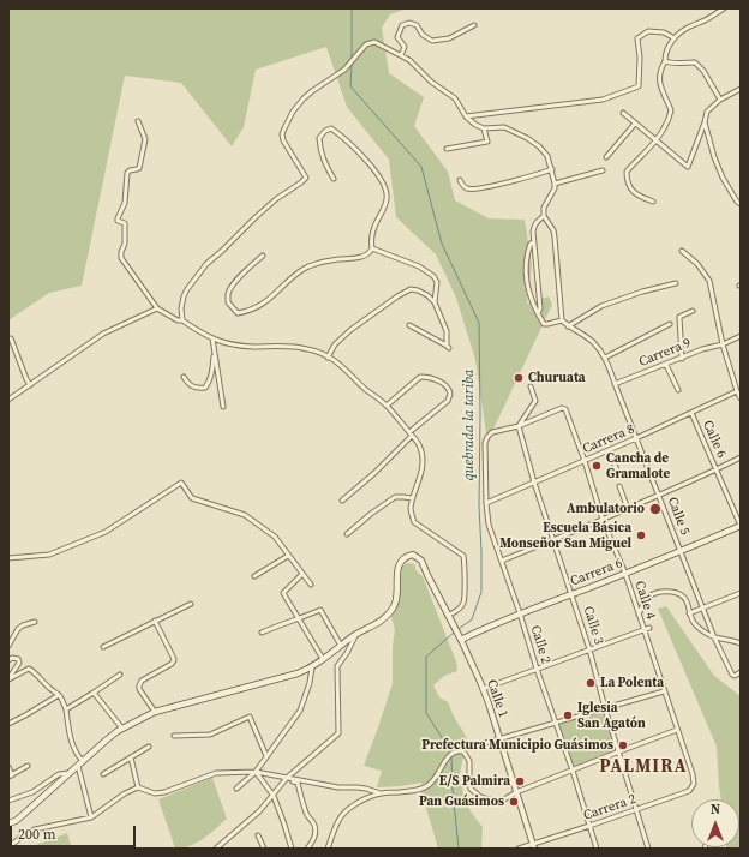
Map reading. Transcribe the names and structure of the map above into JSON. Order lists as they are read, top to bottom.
{
  "streets": {
    "main road": ["Carrera 6"],
    "street": [
      "Carrera 9",
      "Carrera 8",
      "Calle 6",
      "Calle 5",
      "Calle 4",
      "Calle 3",
      "Calle 2",
      "Calle 1",
      "Carrera 2"
    ]
  },
  "crossings": [
    ["Carrera 9", "Calle 5"],
    ["Carrera 8", "Calle 6"],
    ["Carrera 8", "Calle 5"],
    ["Carrera 8", "Calle 4"],
    ["Carrera 8", "Calle 3"],
    ["Carrera 8", "Calle 2"],
    ["Calle 6", "Carrera 6"],
    ["Calle 5", "Carrera 6"],
    ["Carrera 6", "Calle 4"],
    ["Carrera 6", "Calle 3"],
    ["Carrera 6", "Calle 2"],
    ["Carrera 6", "Calle 1"],
    ["Calle 4", "Calle 3"],
    ["Calle 4", "Calle 2"],
    ["Calle 4", "Carrera 2"],
    ["Calle 3", "Calle 2"],
    ["Calle 3", "Carrera 2"],
    ["Calle 2", "Carrera 2"],
    ["Calle 1", "Carrera 2"]
  ],
  "districts": ["PALMIRA"],
  "water": ["quebrada la tariba"],
  "places": [
    "Churuata",
    "Cancha de Gramalote",
    "Ambulatorio",
    "Escuela Básica Monseñor San Miguel",
    "La Polenta",
    "Iglesia San Agatón",
    "Prefectura Municipio Guásimos",
    "E/S Palmira",
    "Pan Guásimos"
  ],
  "scale_bar": "200 m",
  "north": "top"
}
